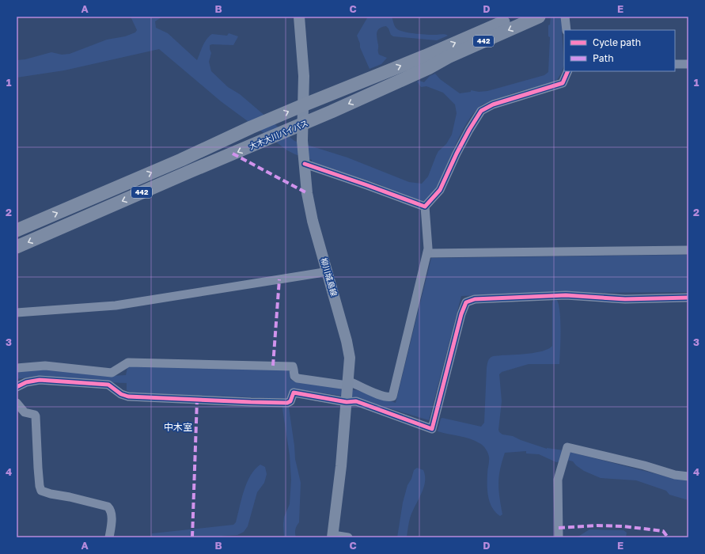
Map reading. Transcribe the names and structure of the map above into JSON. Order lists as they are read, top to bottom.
{
  "streets": {
    "highway": ["442", "大木大川バイパス"],
    "main road": ["柳川城島線"]
  },
  "crossings": [
    ["大木大川バイパス", "柳川城島線"]
  ],
  "districts": ["中木室"],
  "legend": ["Cycle path", "Path"],
  "grid": {
    "columns": [
      "A",
      "B",
      "C",
      "D",
      "E"
    ],
    "rows": [
      "1",
      "2",
      "3",
      "4"
    ]
  }
}
